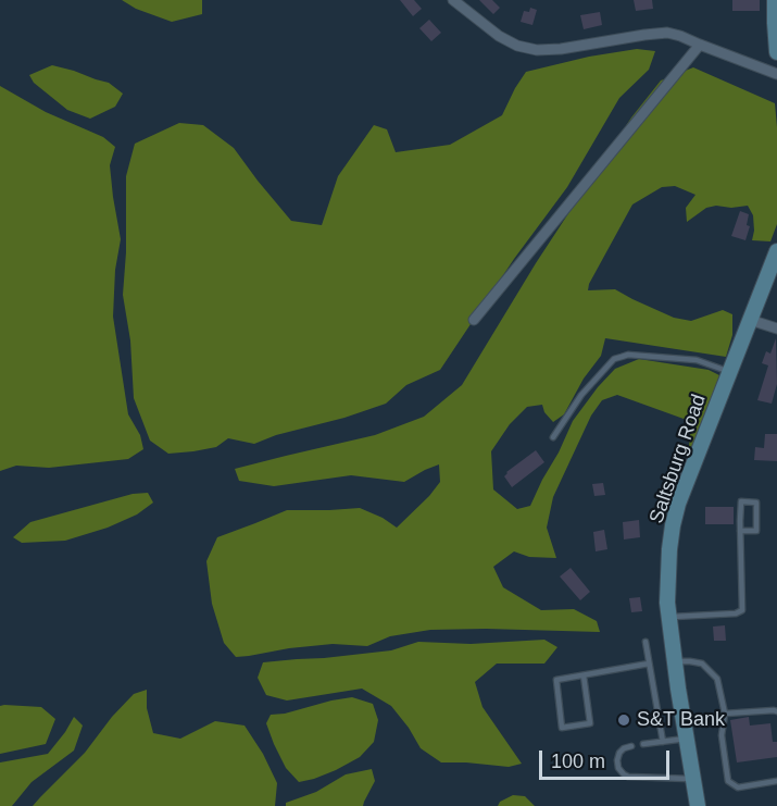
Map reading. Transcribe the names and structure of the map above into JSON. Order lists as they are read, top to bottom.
{
  "streets": {
    "main road": ["Saltsburg Road"]
  },
  "places": ["S&T Bank"],
  "scale_bar": "100 m"
}
